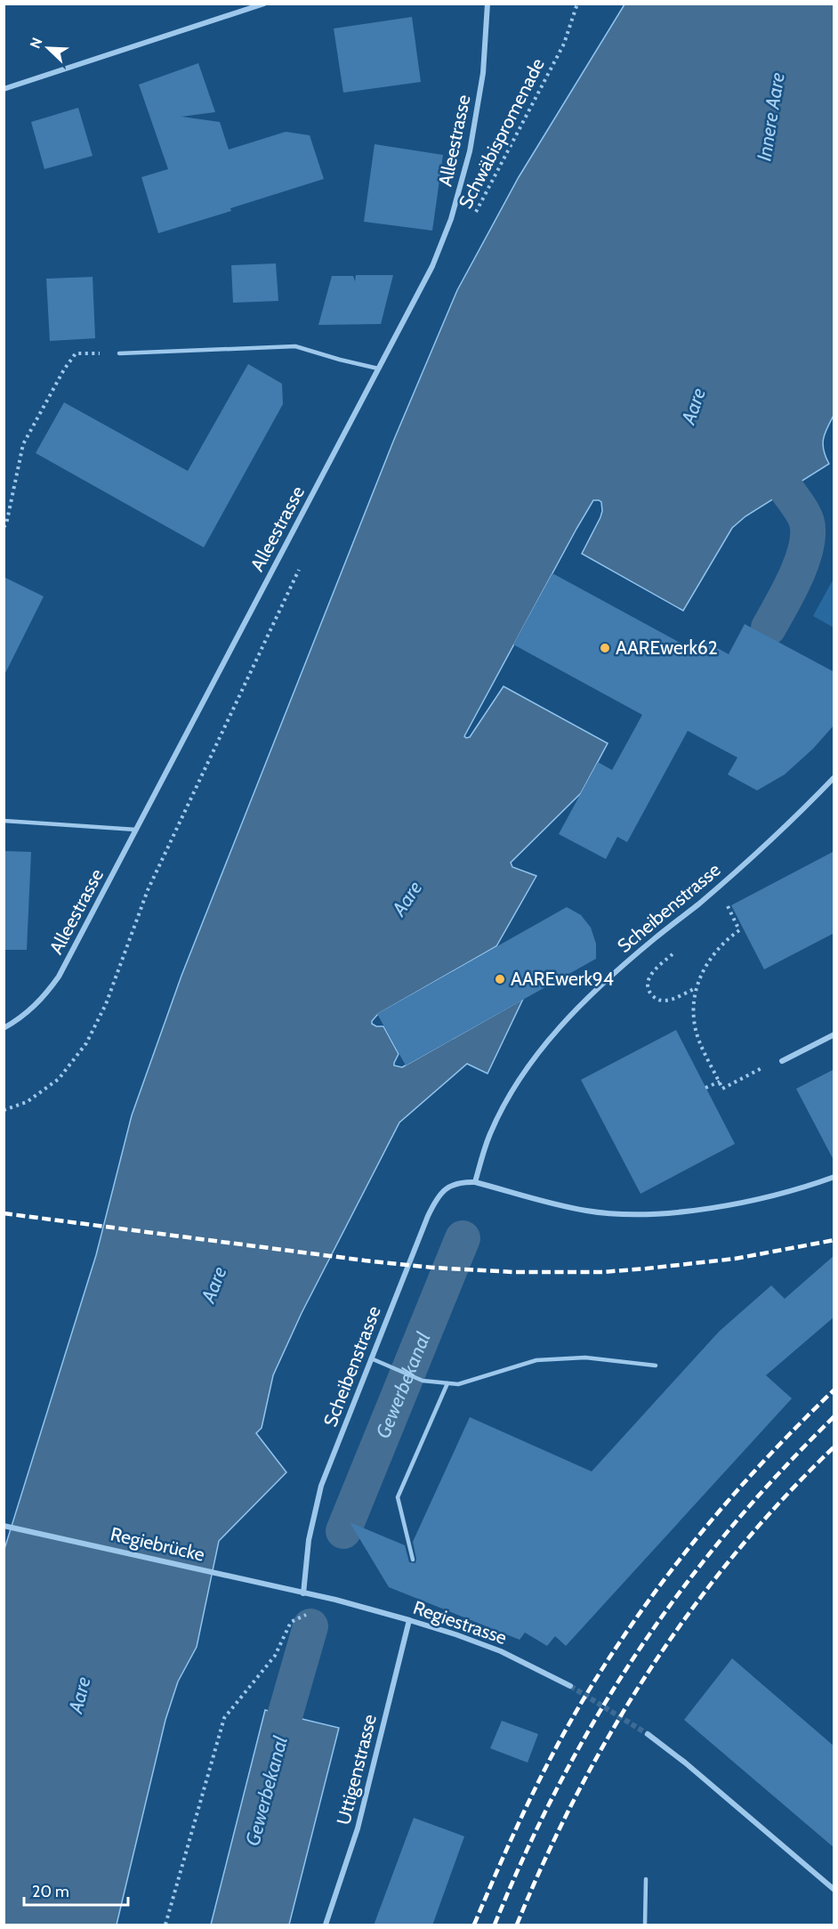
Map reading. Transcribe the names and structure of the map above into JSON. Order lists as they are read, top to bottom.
{
  "streets": {
    "street": [
      "Alleestrasse",
      "Scheibenstrasse",
      "Regiebrücke",
      "Regiestrasse",
      "Uttigenstrasse"
    ],
    "path": ["Schwäbispromenade"]
  },
  "crossings": [
    ["Scheibenstrasse", "Regiebrücke"],
    ["Scheibenstrasse", "Regiestrasse"],
    ["Regiebrücke", "Regiestrasse"],
    ["Regiestrasse", "Uttigenstrasse"]
  ],
  "water": ["Innere Aare", "Aare", "Gewerbekanal"],
  "places": ["AAREwerk62", "AAREwerk94"],
  "scale_bar": "20 m",
  "north": "top left"
}
